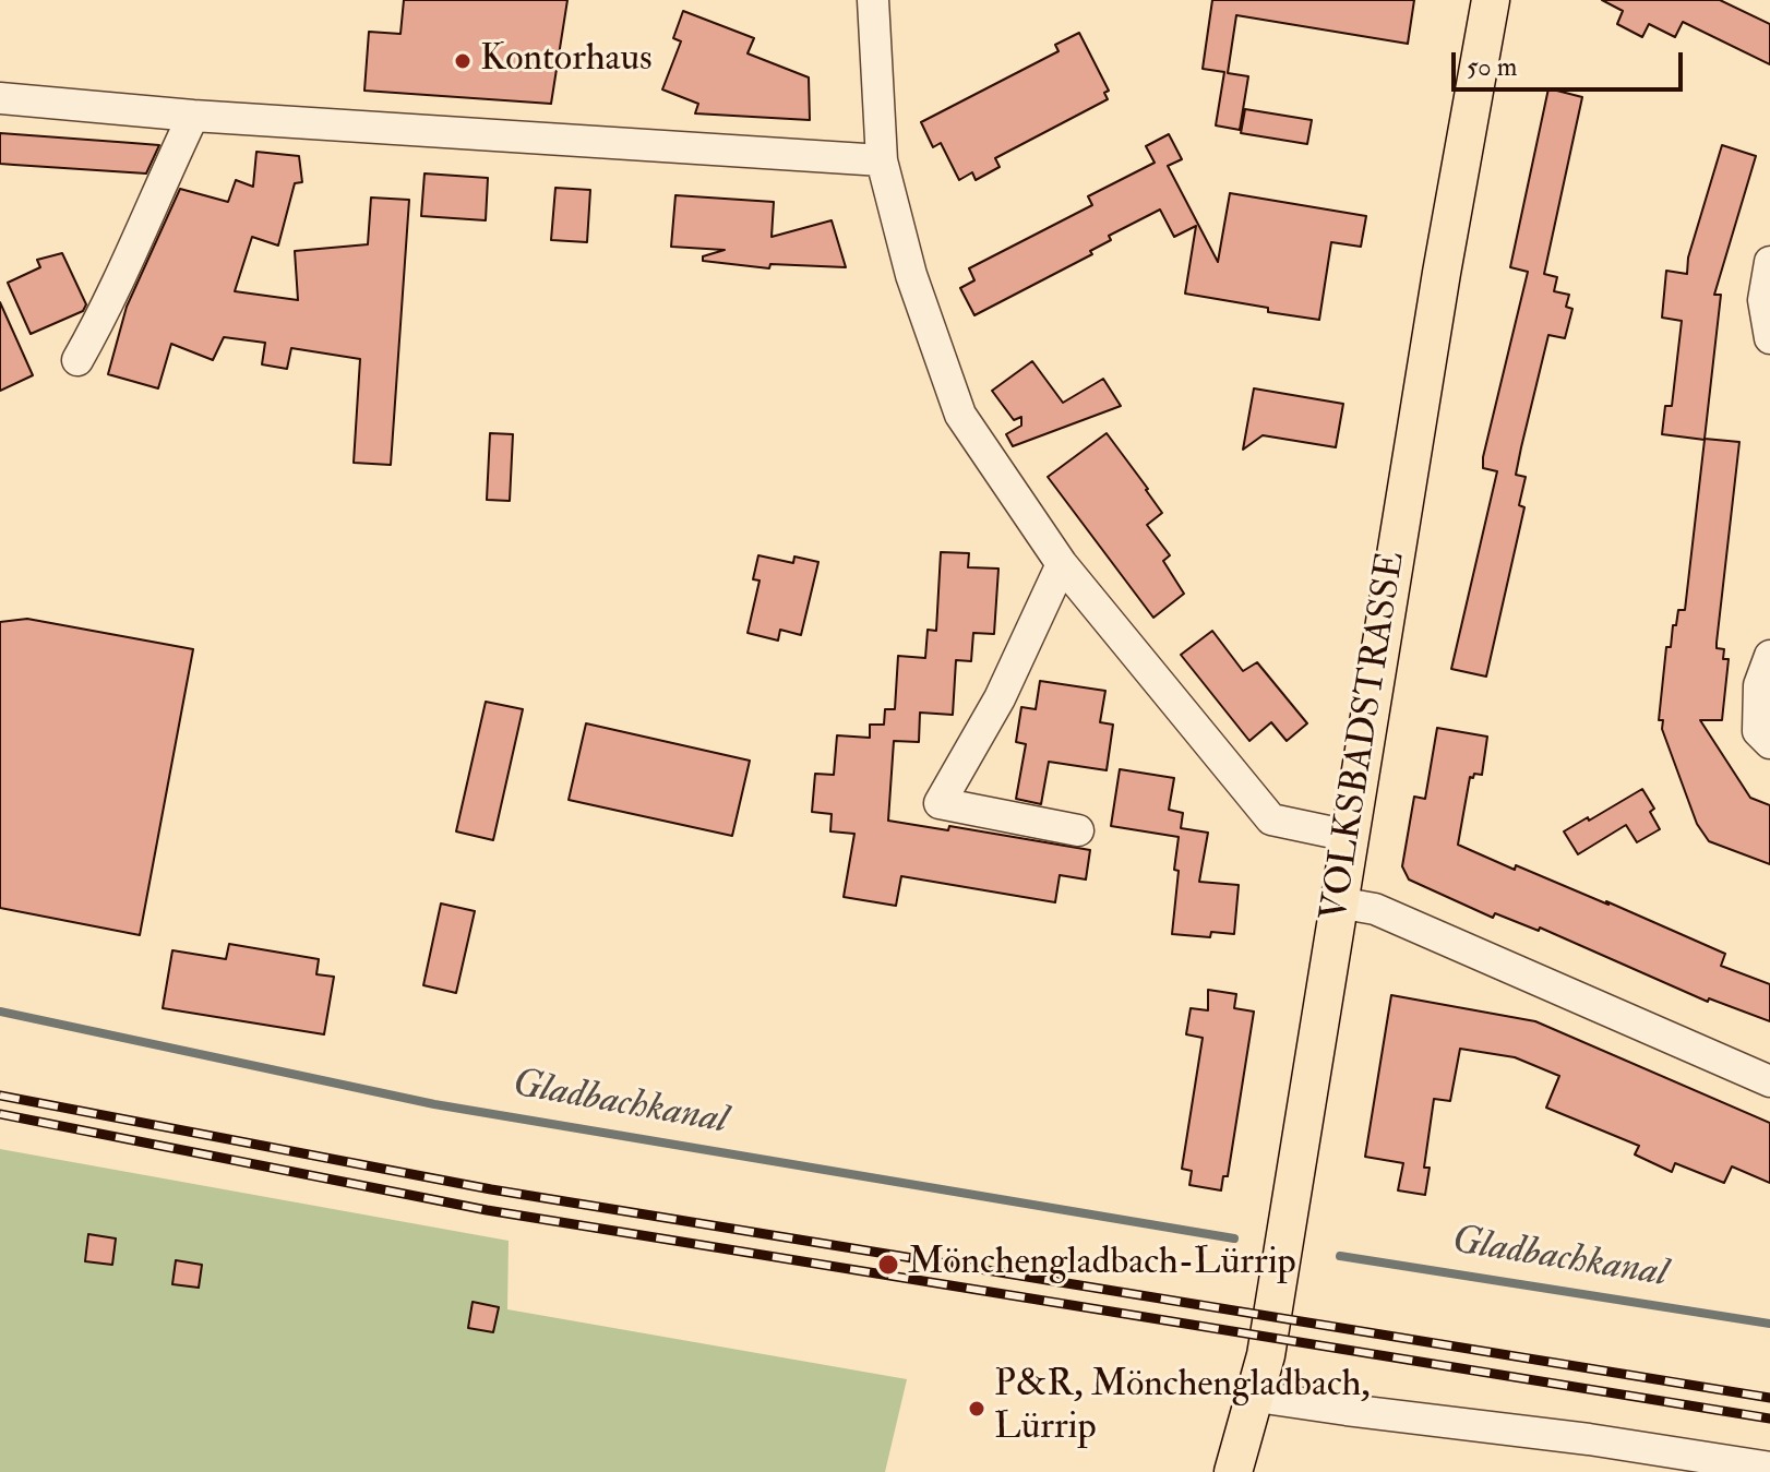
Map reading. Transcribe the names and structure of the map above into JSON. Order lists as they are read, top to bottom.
{
  "streets": {
    "main road": ["VOLKSBADSTRASSE"]
  },
  "water": ["Gladbachkanal"],
  "places": ["Kontorhaus", "Mönchengladbach-Lürrip", "P&R, Mönchengladbach, Lürrip"],
  "scale_bar": "50 m"
}
